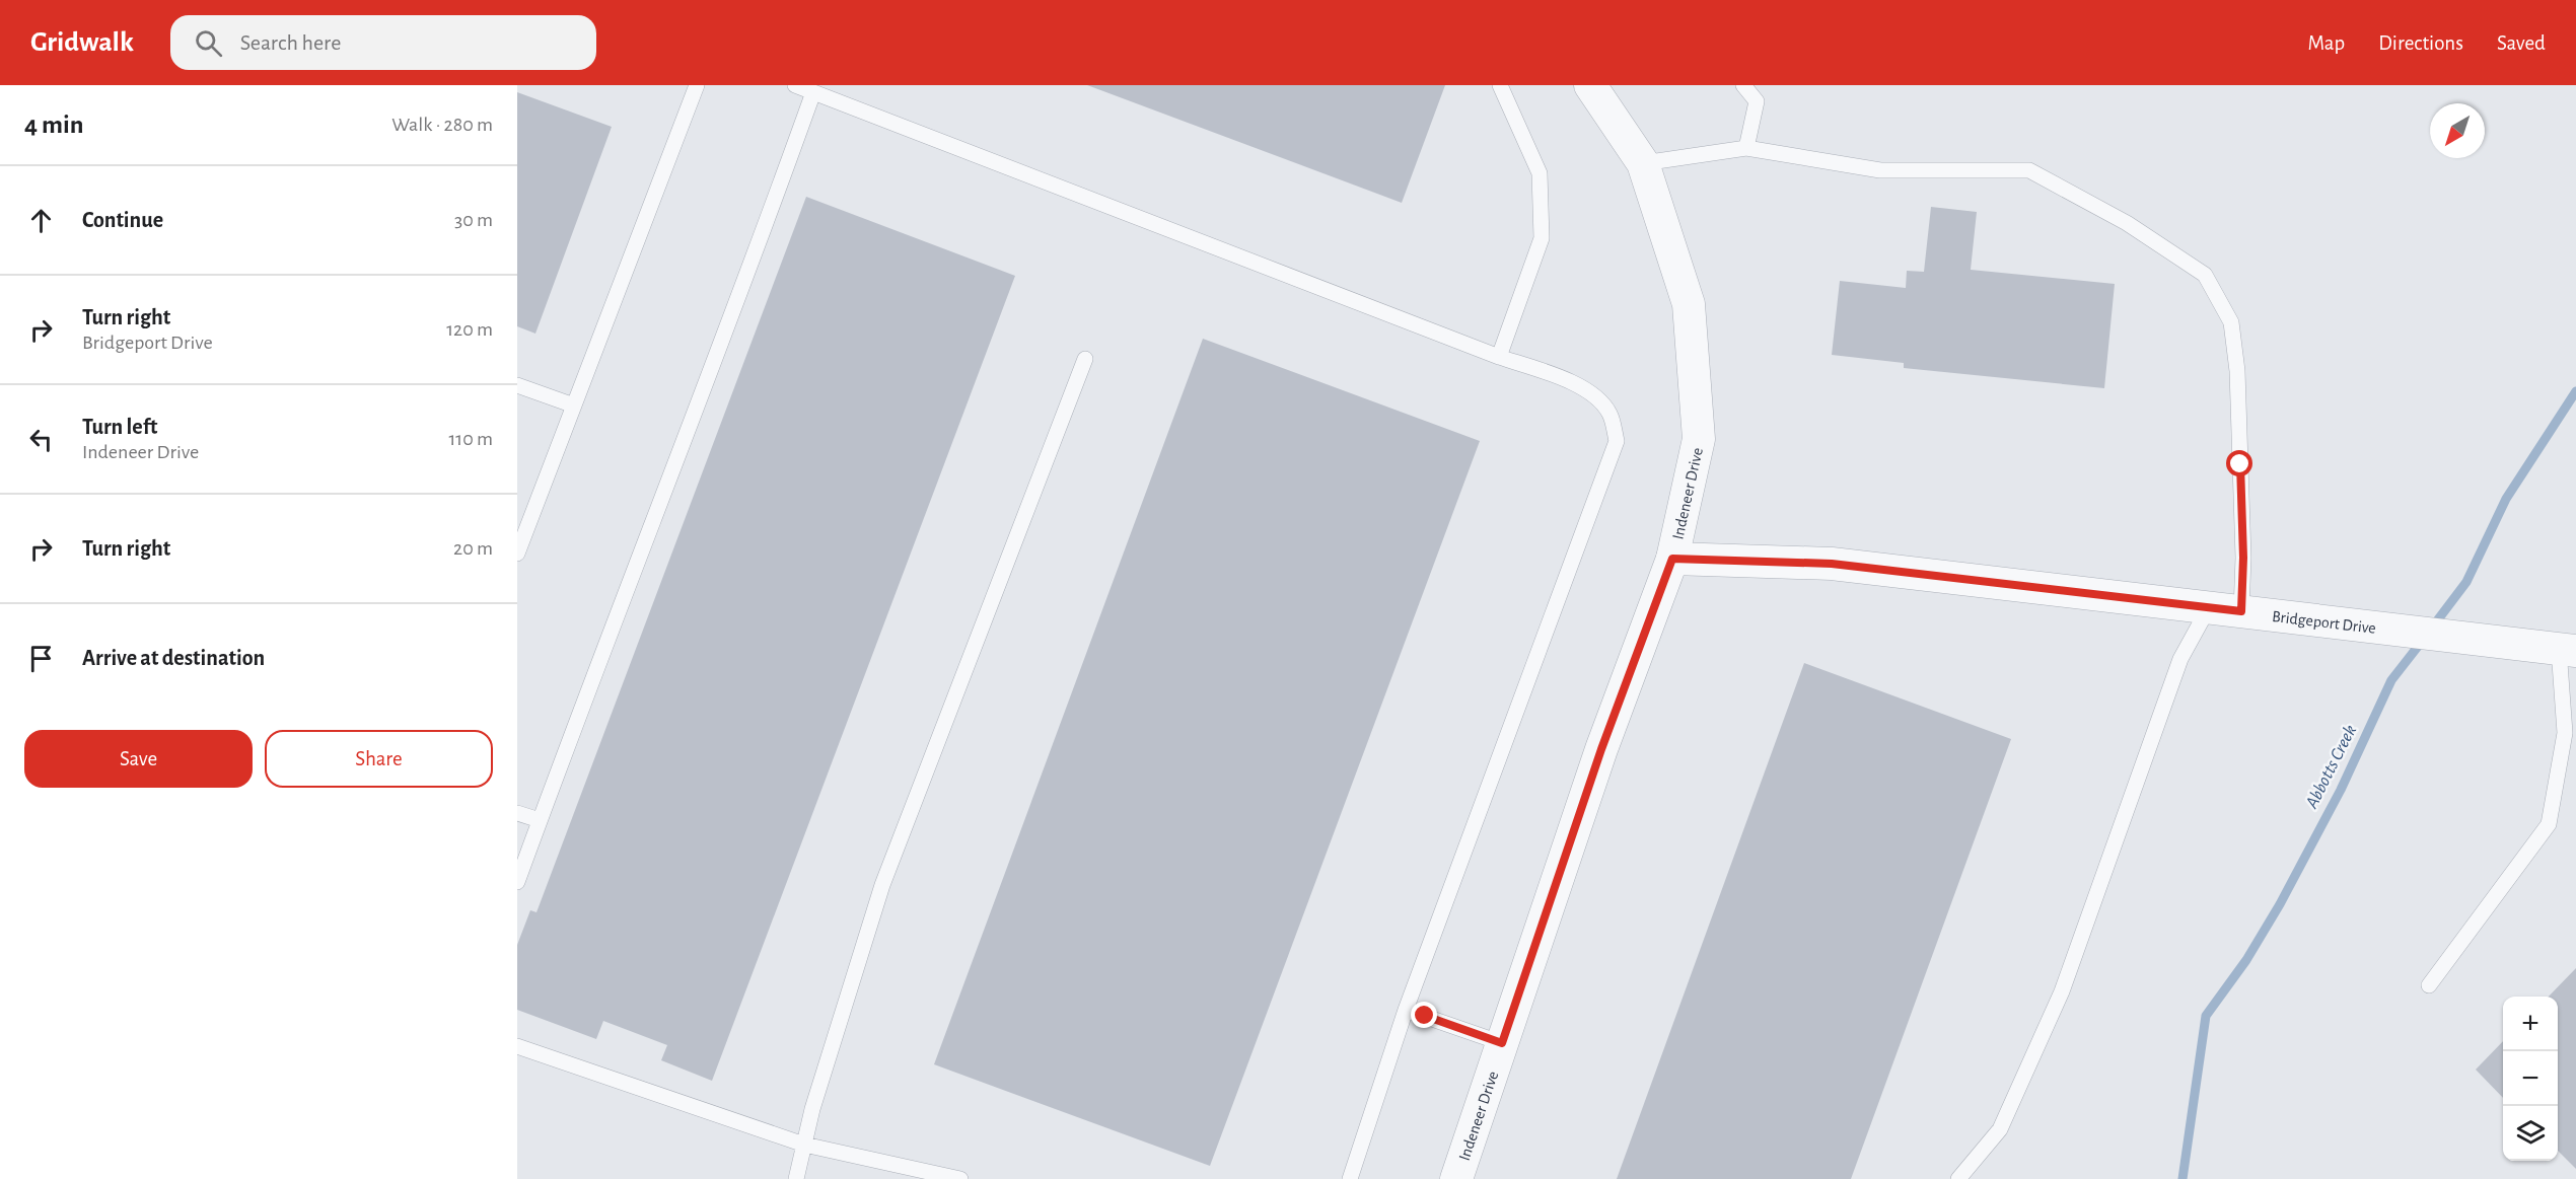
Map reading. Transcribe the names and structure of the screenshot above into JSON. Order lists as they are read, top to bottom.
{
  "streets": {
    "street": ["Indeneer Drive", "Bridgeport Drive"]
  },
  "crossings": [
    ["Indeneer Drive", "Bridgeport Drive"]
  ],
  "water": ["Abbotts Creek"],
  "north": "bottom left",
  "page": {
    "header": "Gridwalk",
    "search": "Search here",
    "nav": ["Map", "Directions", "Saved"],
    "heading": ["4 min", "Walk · 280 m"],
    "list": [
      ["Continue", "30 m"],
      ["Turn right", "Bridgeport Drive", "120 m"],
      ["Turn left", "Indeneer Drive", "110 m"],
      ["Turn right", "20 m"],
      "Arrive at destination"
    ],
    "buttons": ["Save", "Share"],
    "map_buttons": ["+", "−"]
  }
}
